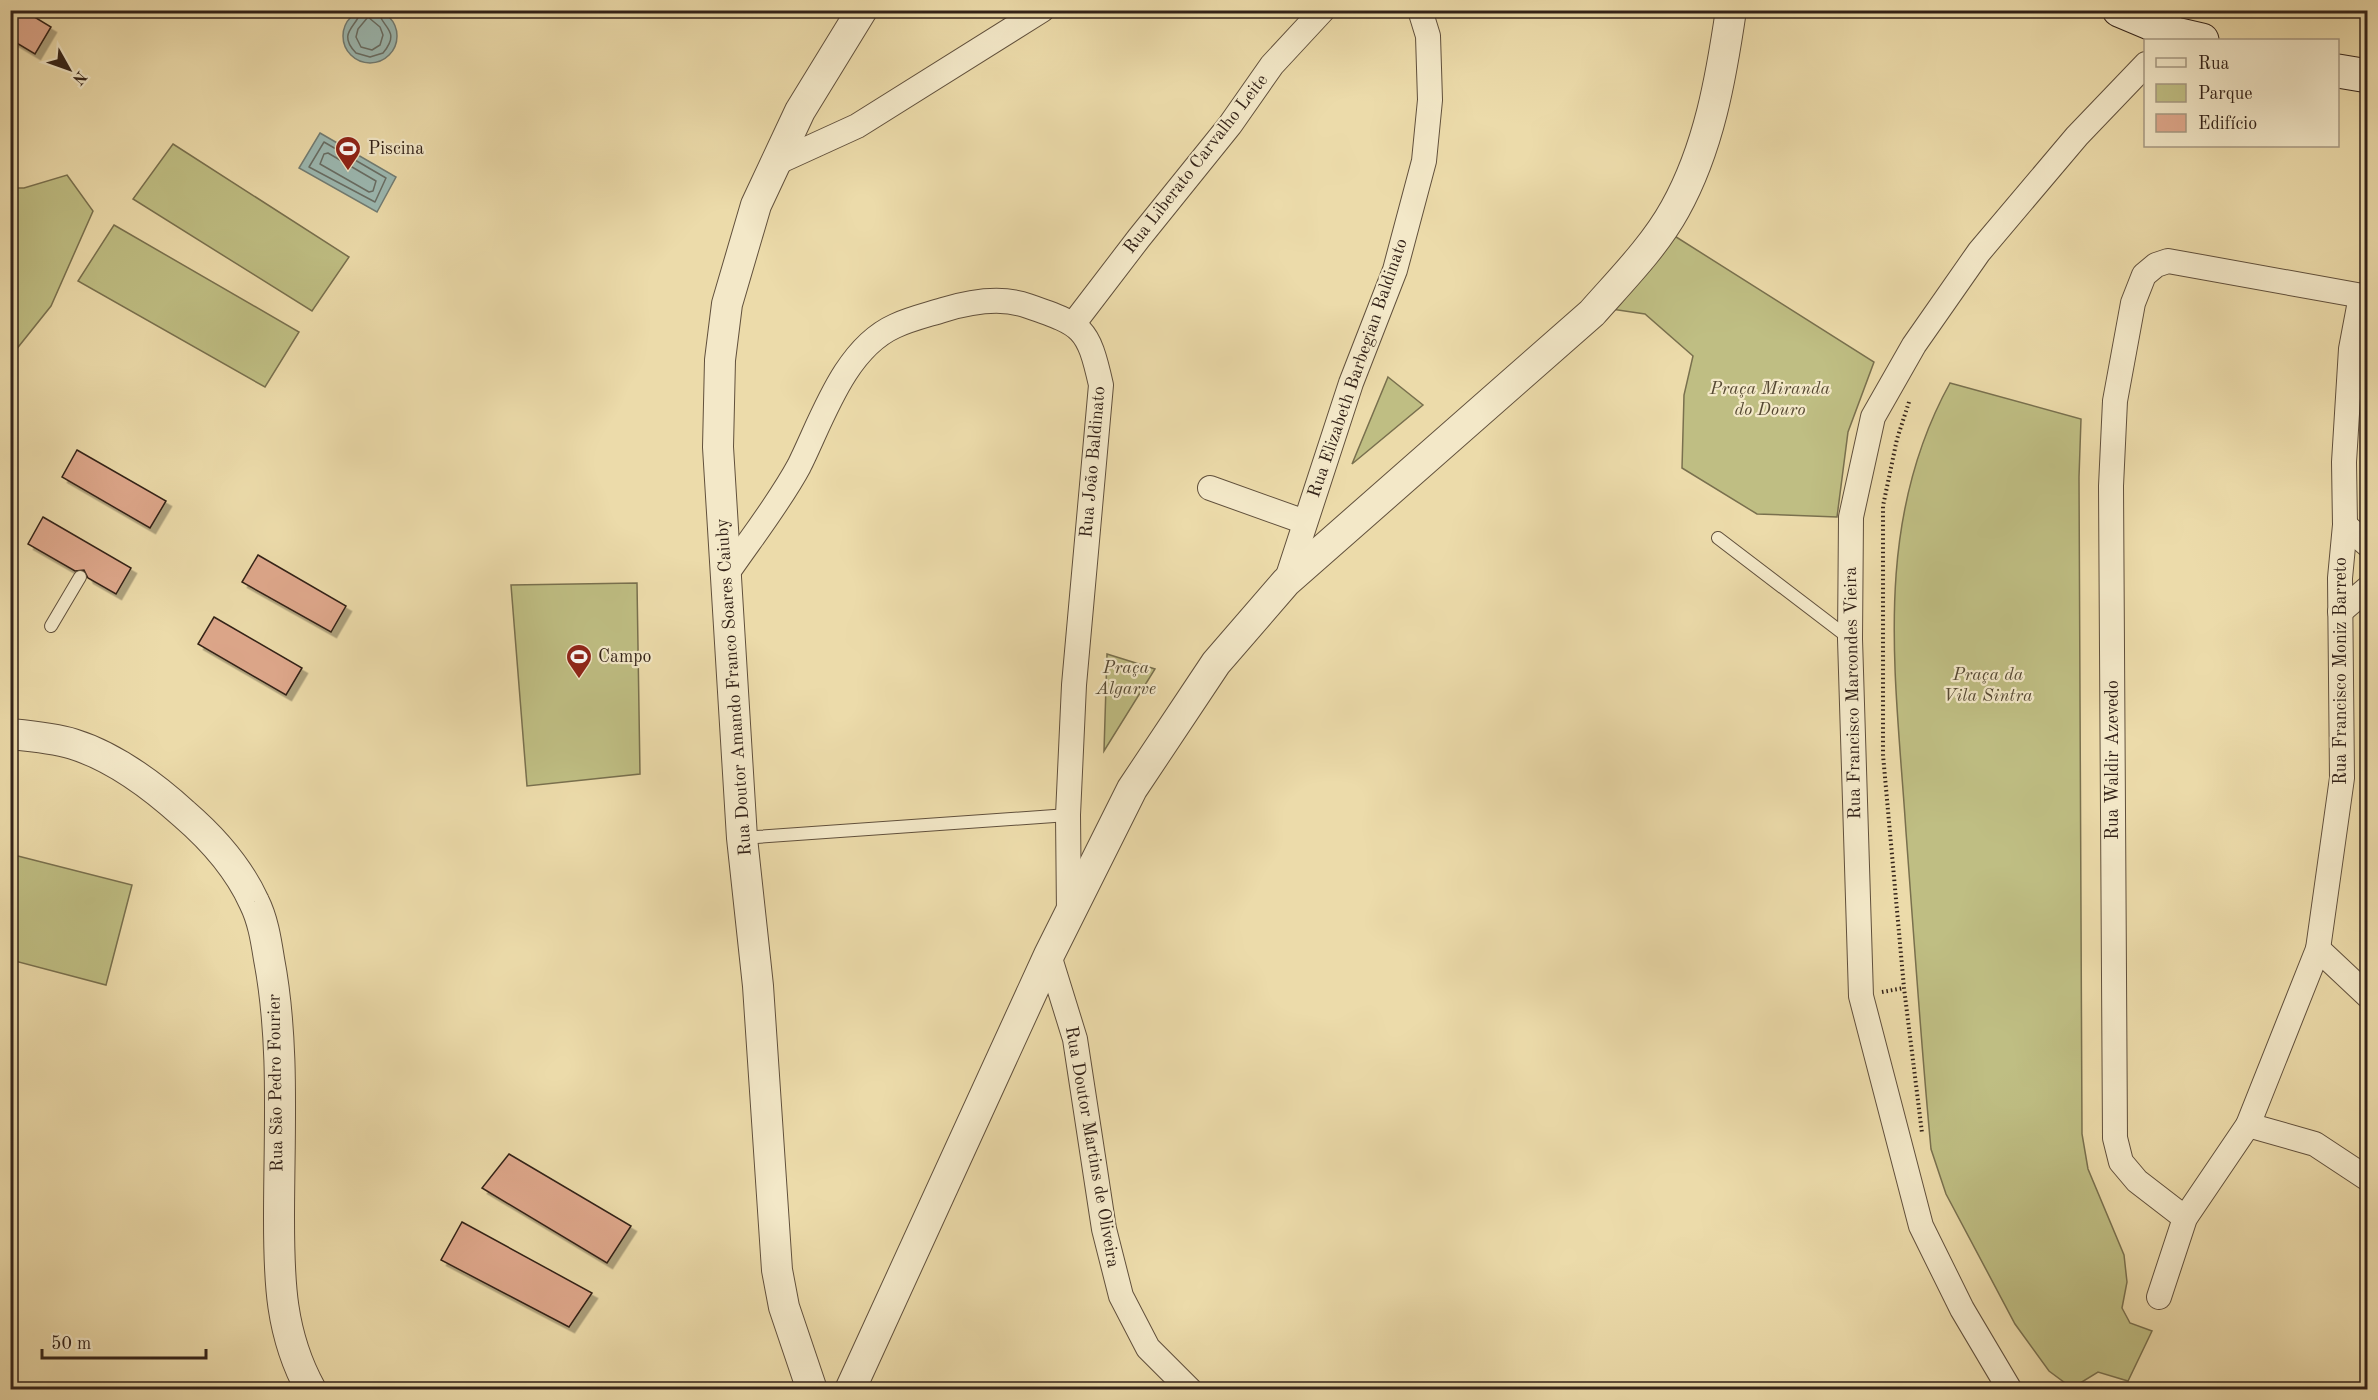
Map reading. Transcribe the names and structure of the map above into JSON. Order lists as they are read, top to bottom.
{
  "streets": {
    "street": [
      "Rua Liberato Carvalho Leite",
      "Rua Elizabeth Barbegian Baldinato",
      "Rua João Baldinato",
      "Rua Francisco Moniz Barreto",
      "Rua Doutor Amando Franco Soares Caiuby",
      "Rua Francisco Marcondes Vieira",
      "Rua Waldir Azevedo",
      "Rua São Pedro Fourier",
      "Rua Doutor Martins de Oliveira"
    ]
  },
  "crossings": [
    ["Rua Liberato Carvalho Leite", "Rua João Baldinato"],
    ["Rua Francisco Moniz Barreto", "Rua Waldir Azevedo"]
  ],
  "parks": ["Praça Miranda do Douro", "Praça Algarve", "Praça da Vila Sintra"],
  "places": {
    "sports": ["Piscina", "Campo"]
  },
  "legend": ["Rua", "Parque", "Edifício"],
  "scale_bar": "50 m",
  "north": "bottom right"
}
